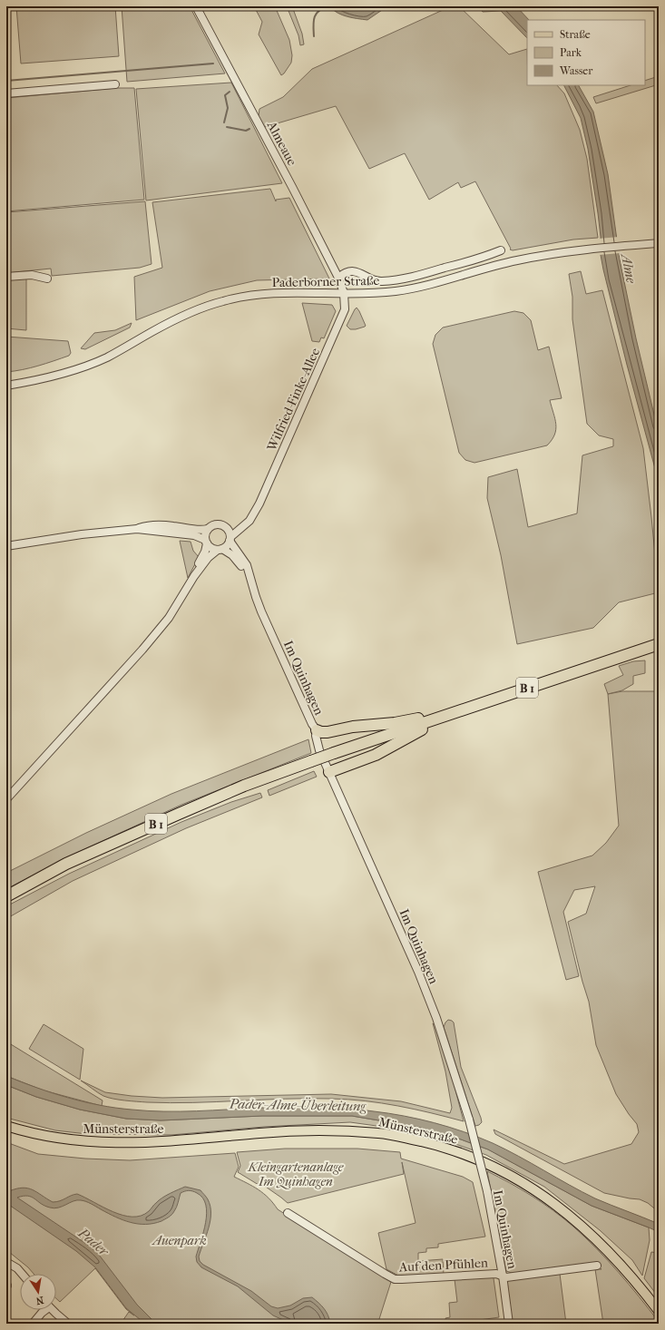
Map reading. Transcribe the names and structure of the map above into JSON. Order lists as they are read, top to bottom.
{
  "streets": {
    "highway": ["B 1"],
    "main road": ["Münsterstraße"],
    "street": [
      "Almeaue",
      "Paderborner Straße",
      "Wilfried-Finke-Allee",
      "Im Quinhagen",
      "Auf den Pfühlen"
    ]
  },
  "crossings": [
    ["Almeaue", "Paderborner Straße"],
    ["Almeaue", "Wilfried-Finke-Allee"],
    ["Paderborner Straße", "Wilfried-Finke-Allee"],
    ["Wilfried-Finke-Allee", "Im Quinhagen"],
    ["Im Quinhagen", "B 1"],
    ["Im Quinhagen", "Auf den Pfühlen"]
  ],
  "water": ["Alme", "Pader-Alme-Überleitung", "Pader"],
  "parks": ["Kleingartenanlage Im Quinhagen", "Auenpark"],
  "legend": ["Straße", "Park", "Wasser"],
  "north": "bottom"
}
